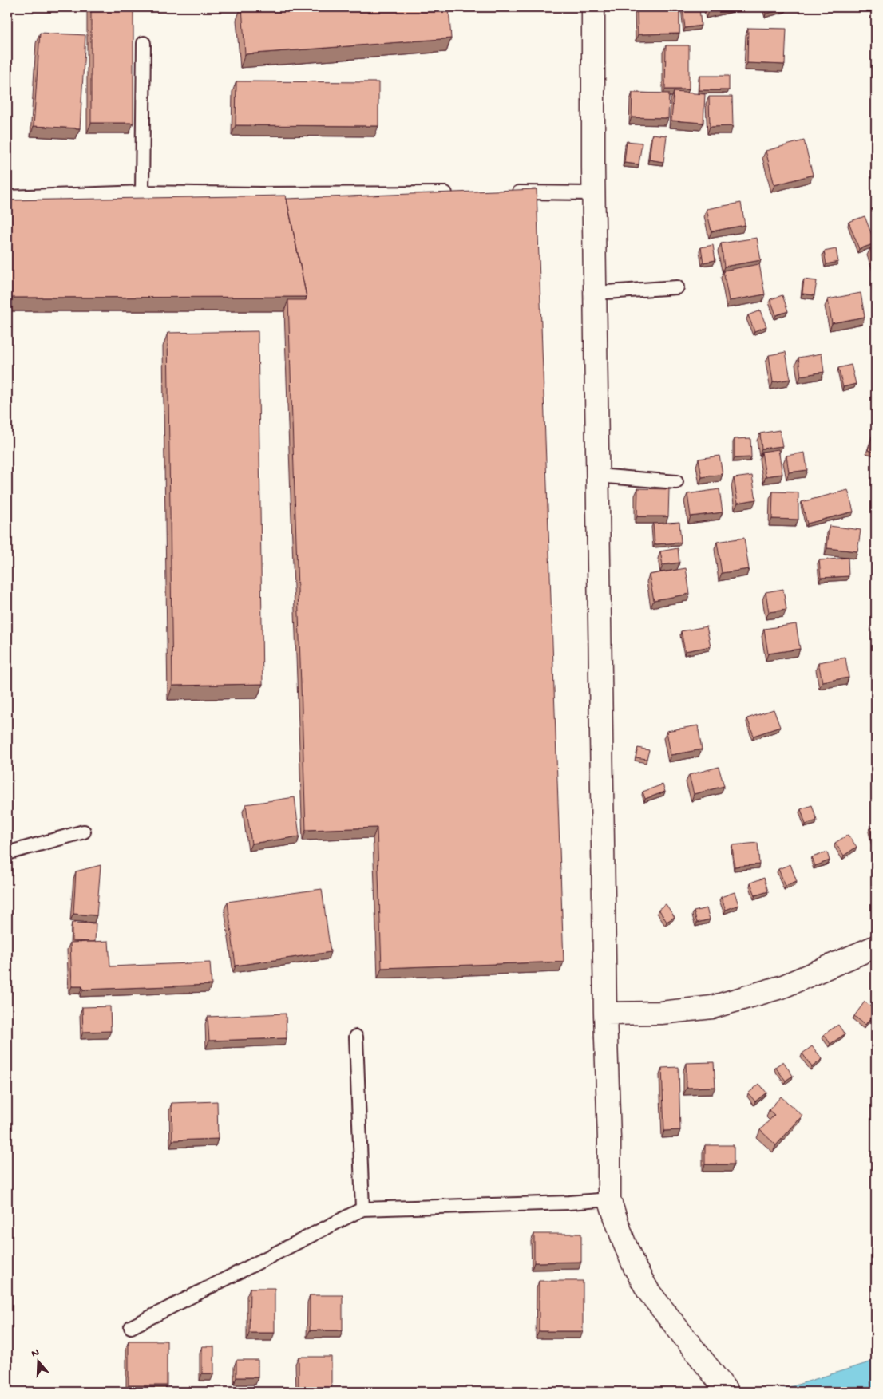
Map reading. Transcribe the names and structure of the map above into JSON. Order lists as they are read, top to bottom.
{
  "north": "top"
}
